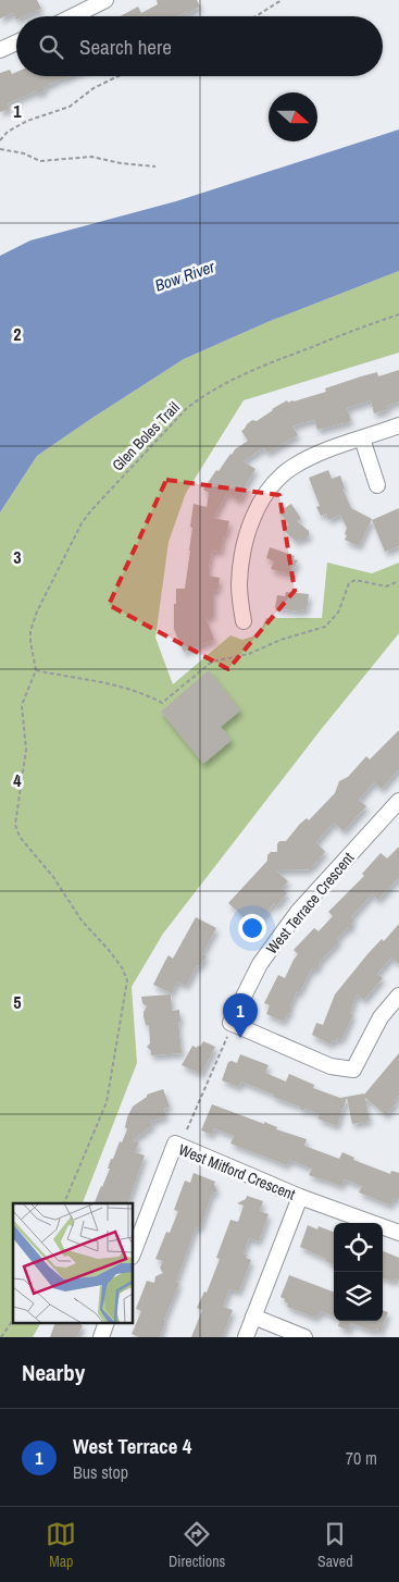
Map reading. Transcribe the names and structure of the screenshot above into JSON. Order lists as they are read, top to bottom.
{
  "streets": {
    "street": ["West Terrace Crescent", "West Mitford Crescent"],
    "path": ["Glen Boles Trail"]
  },
  "water": ["Bow River"],
  "north": "right",
  "page": {
    "search": "Search here",
    "pins": "1",
    "heading": "Nearby",
    "list": [
      {
        "mark": "1",
        "name": "West Terrace 4",
        "note": "Bus stop",
        "value": "70 m"
      }
    ],
    "nav": ["Map", "Directions", "Saved"]
  },
  "grid": {
    "rows": [
      "1",
      "2",
      "3",
      "4",
      "5"
    ]
  }
}
